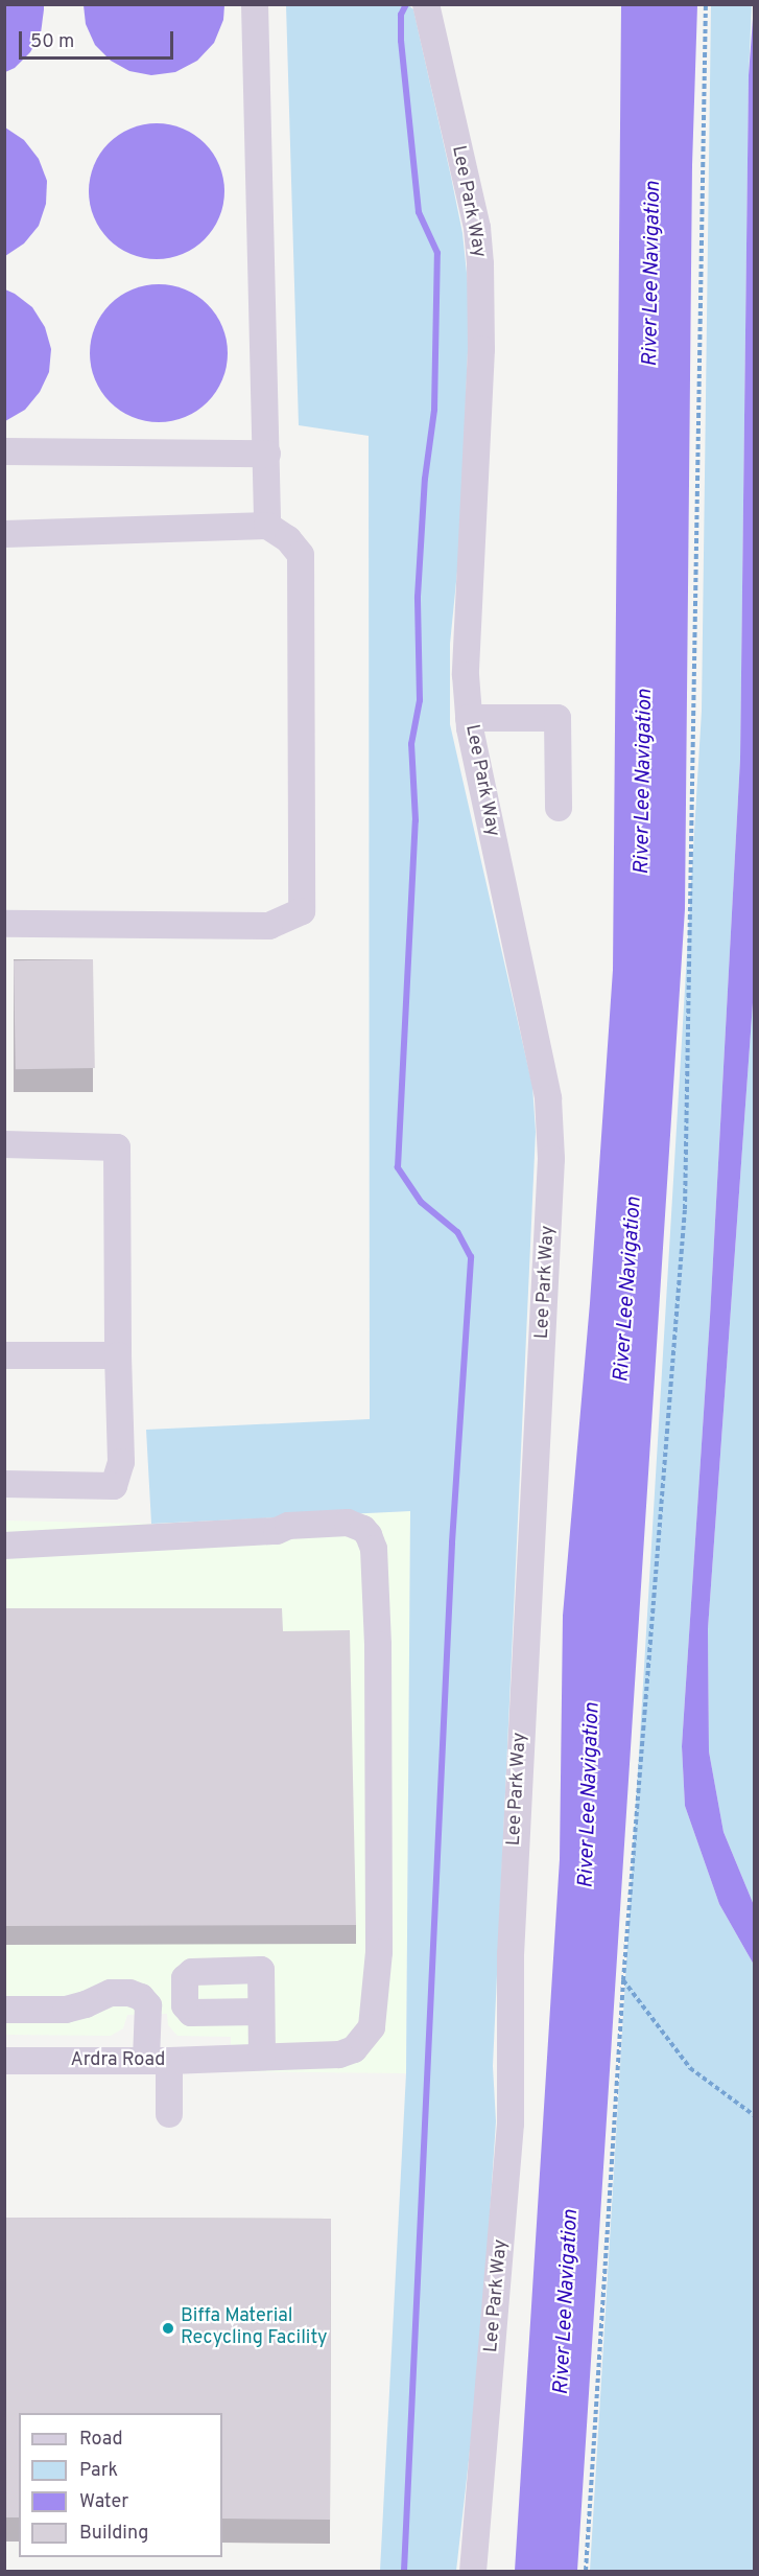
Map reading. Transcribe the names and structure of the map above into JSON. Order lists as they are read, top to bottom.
{
  "streets": {
    "street": ["Lee Park Way", "Ardra Road"]
  },
  "water": ["River Lee Navigation"],
  "places": ["Biffa Material Recycling Facility"],
  "legend": [
    "Road",
    "Park",
    "Water",
    "Building"
  ],
  "scale_bar": "50 m"
}
